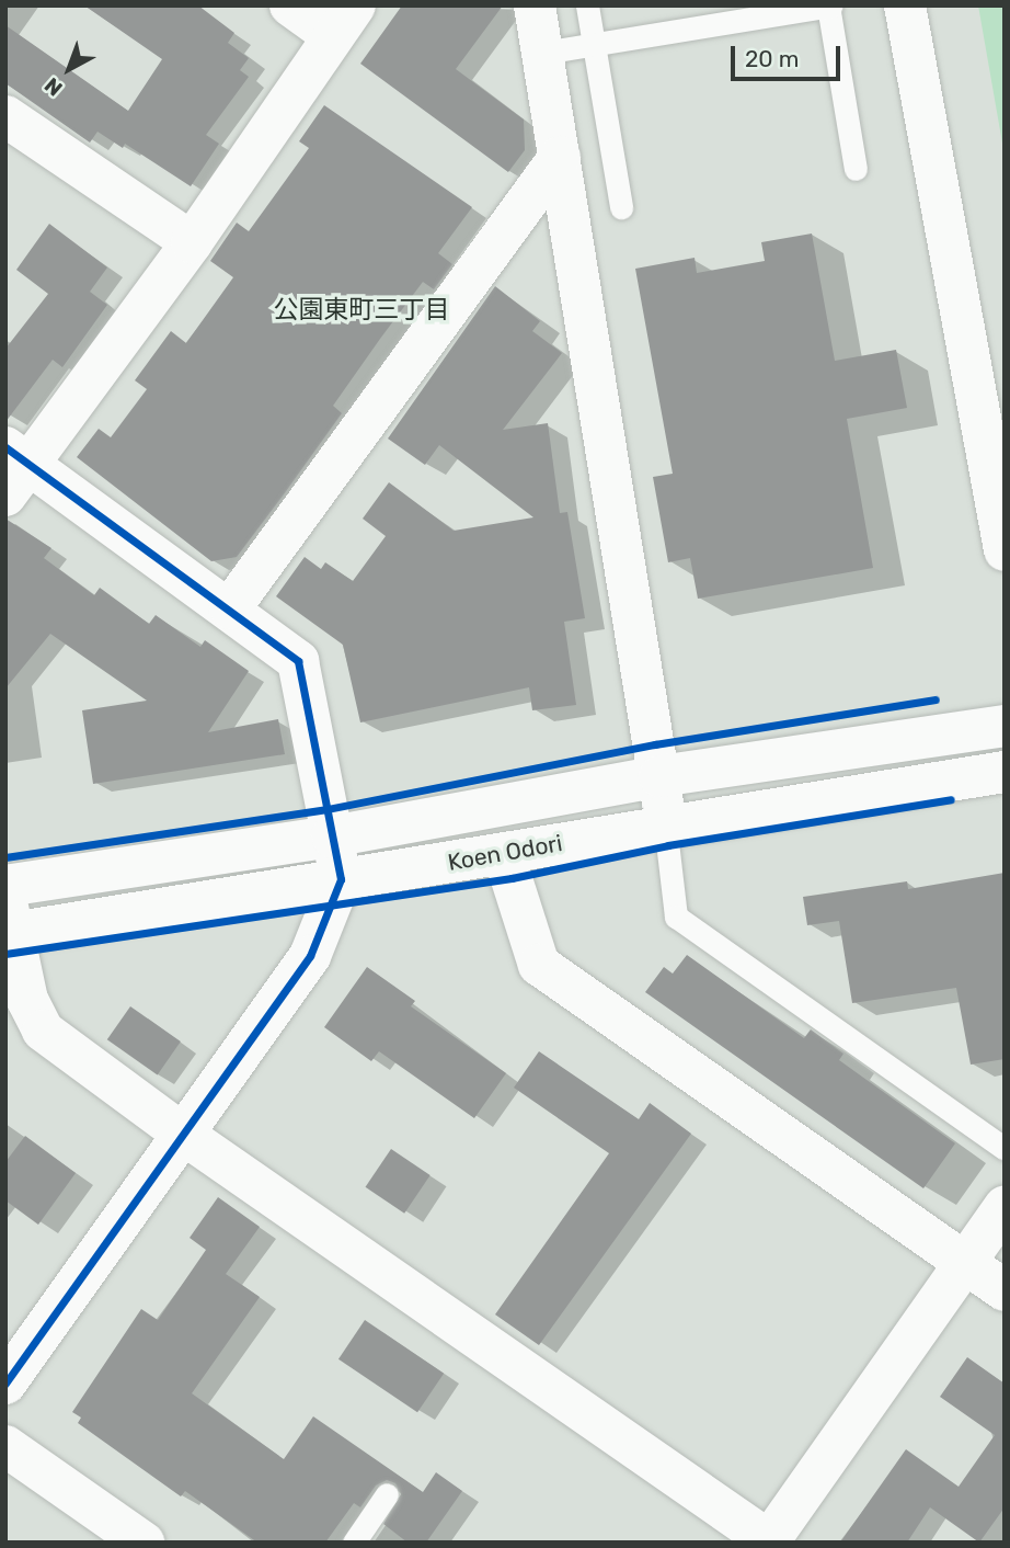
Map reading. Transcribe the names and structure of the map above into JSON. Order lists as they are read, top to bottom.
{
  "streets": {
    "street": ["Koen Odori"]
  },
  "districts": ["公園東町三丁目"],
  "scale_bar": "20 m",
  "north": "bottom left"
}
